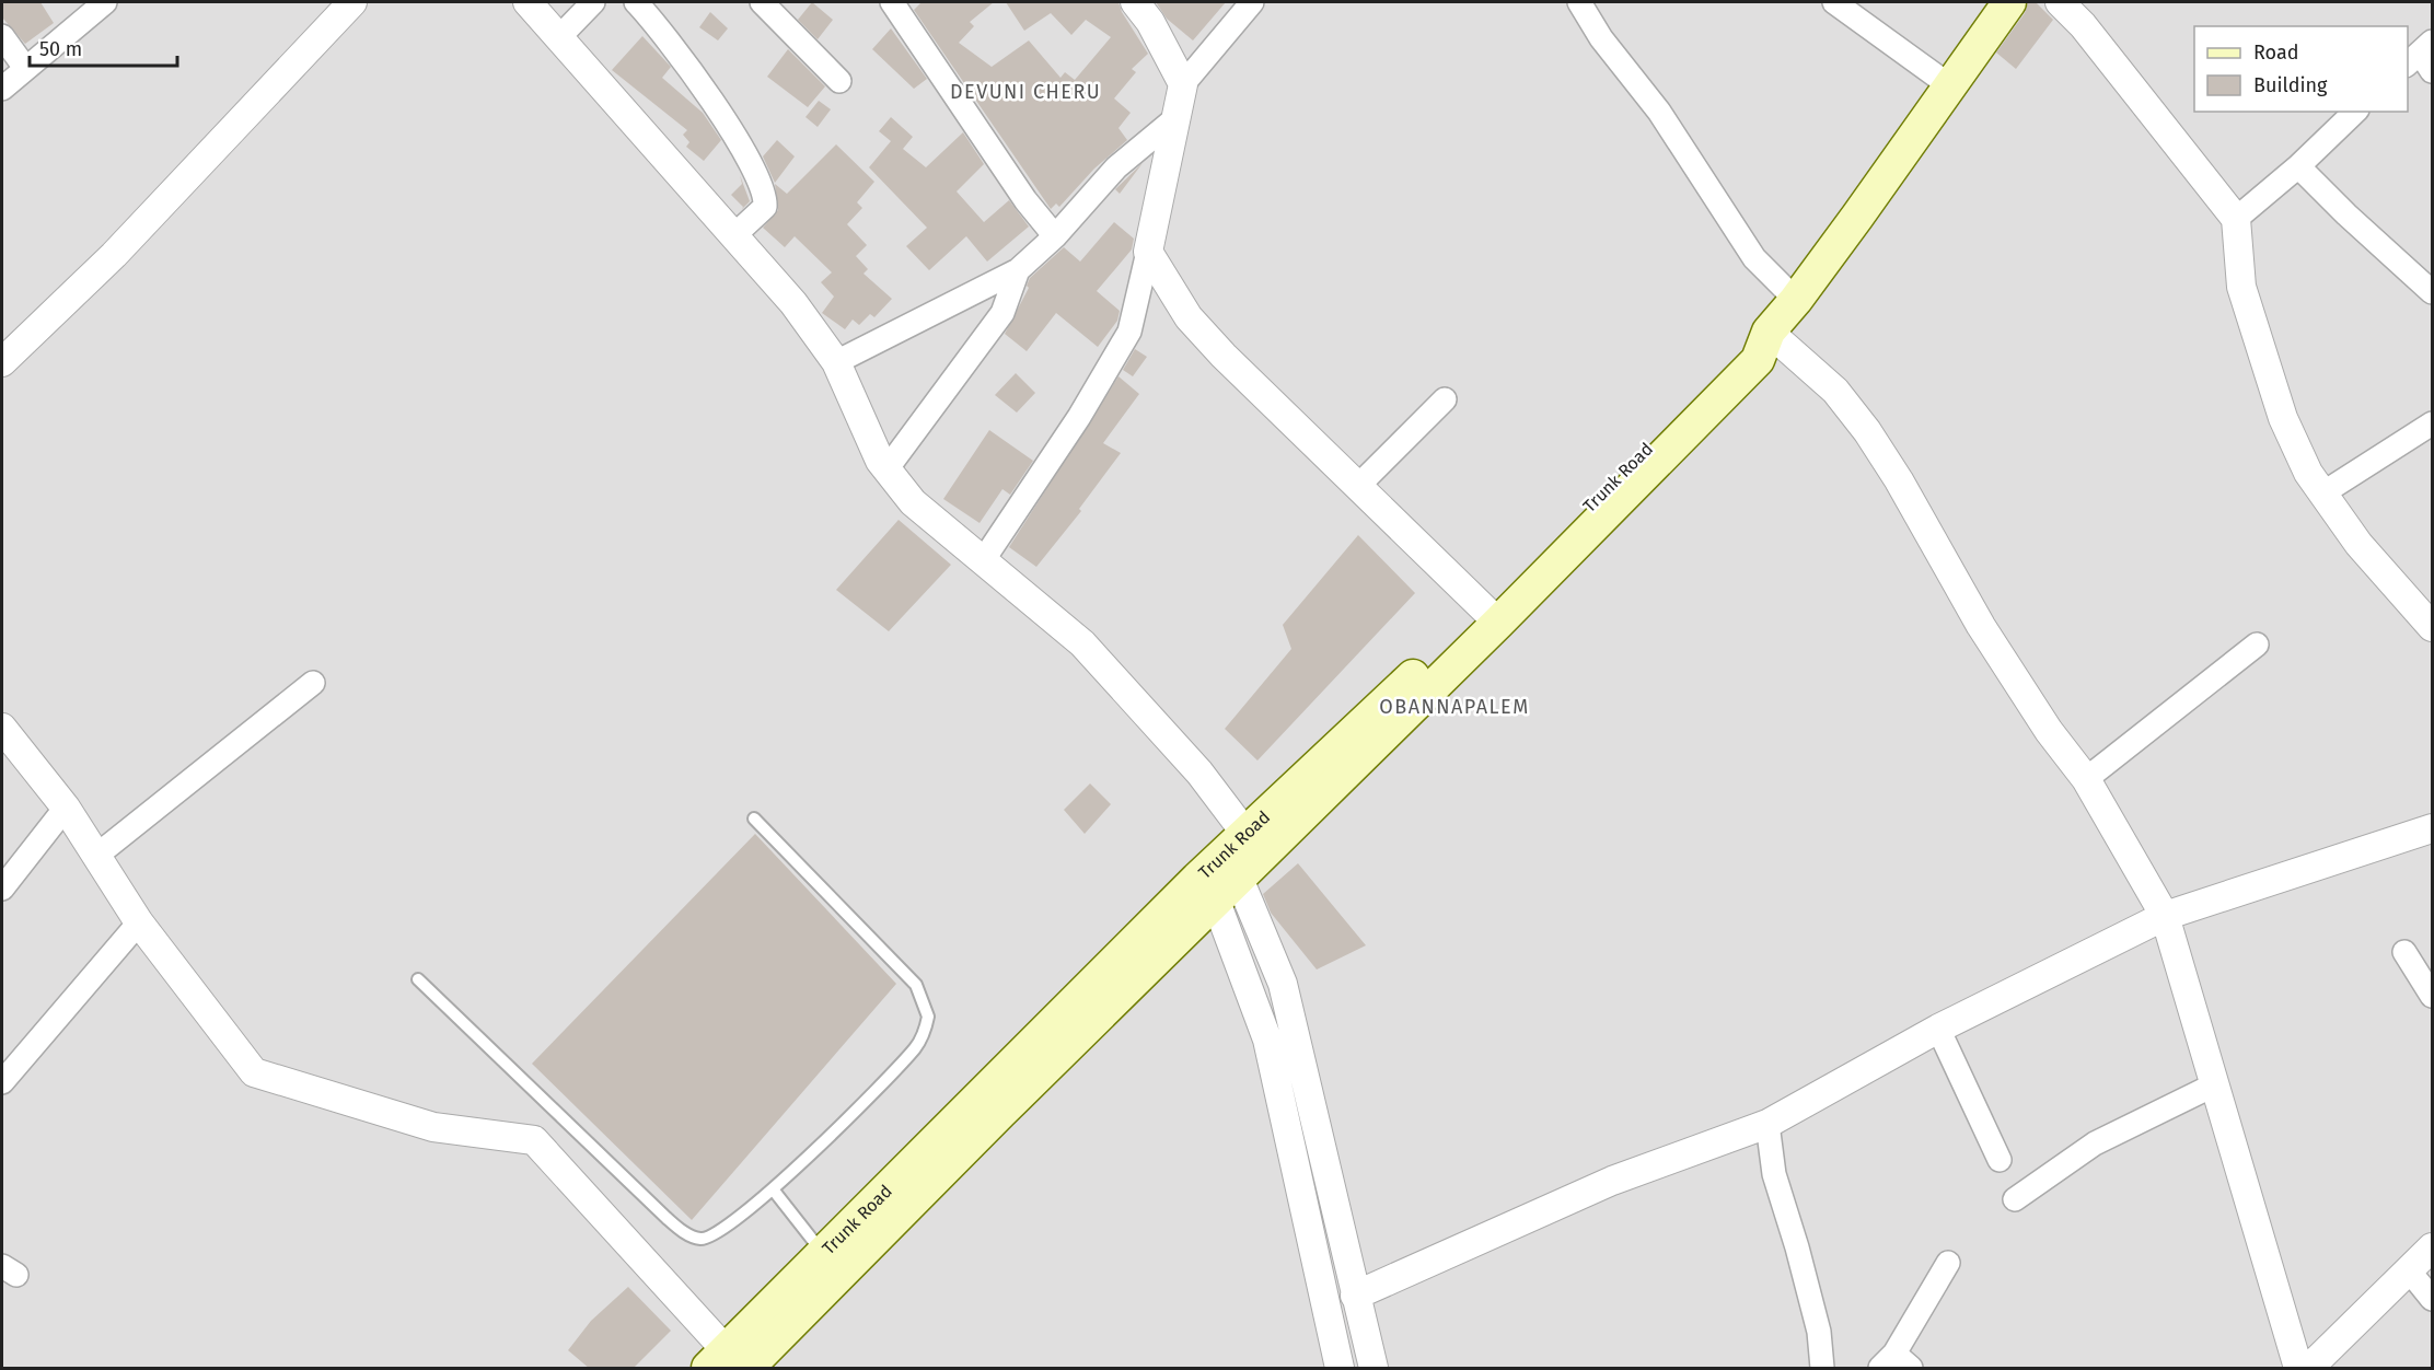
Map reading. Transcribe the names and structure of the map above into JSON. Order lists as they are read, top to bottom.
{
  "streets": {
    "main road": ["Trunk Road"]
  },
  "districts": ["DEVUNI CHERU", "OBANNAPALEM"],
  "legend": ["Road", "Building"],
  "scale_bar": "50 m"
}
